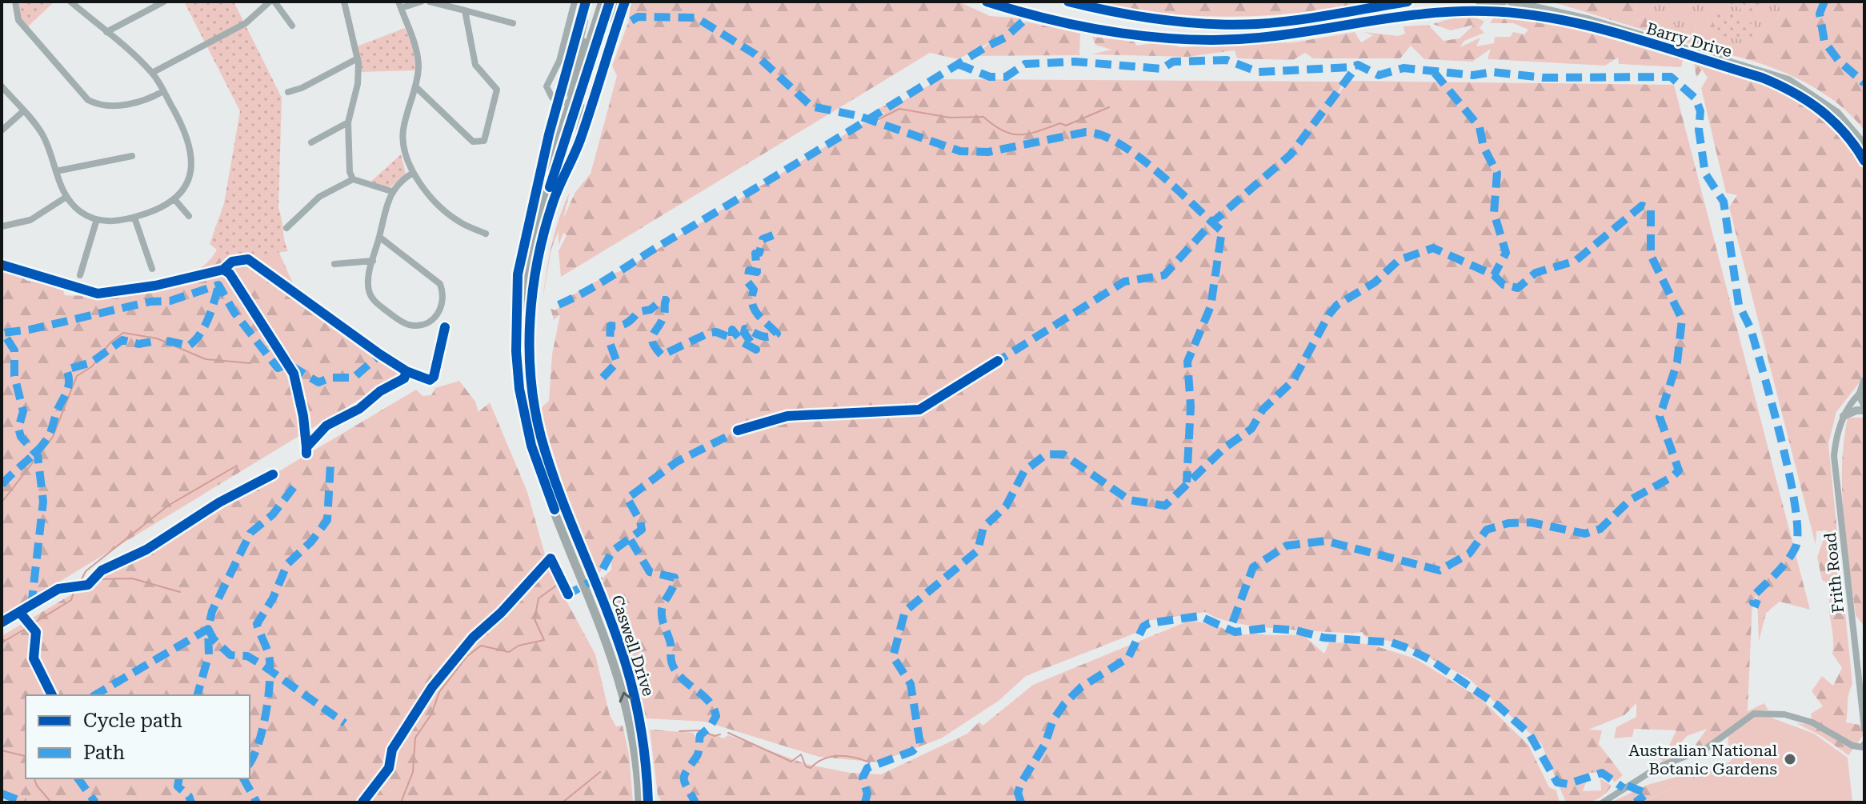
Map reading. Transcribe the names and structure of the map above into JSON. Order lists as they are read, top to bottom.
{
  "streets": {
    "highway": ["Caswell Drive"],
    "main road": ["Barry Drive"],
    "street": ["Frith Road"]
  },
  "places": ["Australian National Botanic Gardens"],
  "legend": ["Cycle path", "Path"]
}
